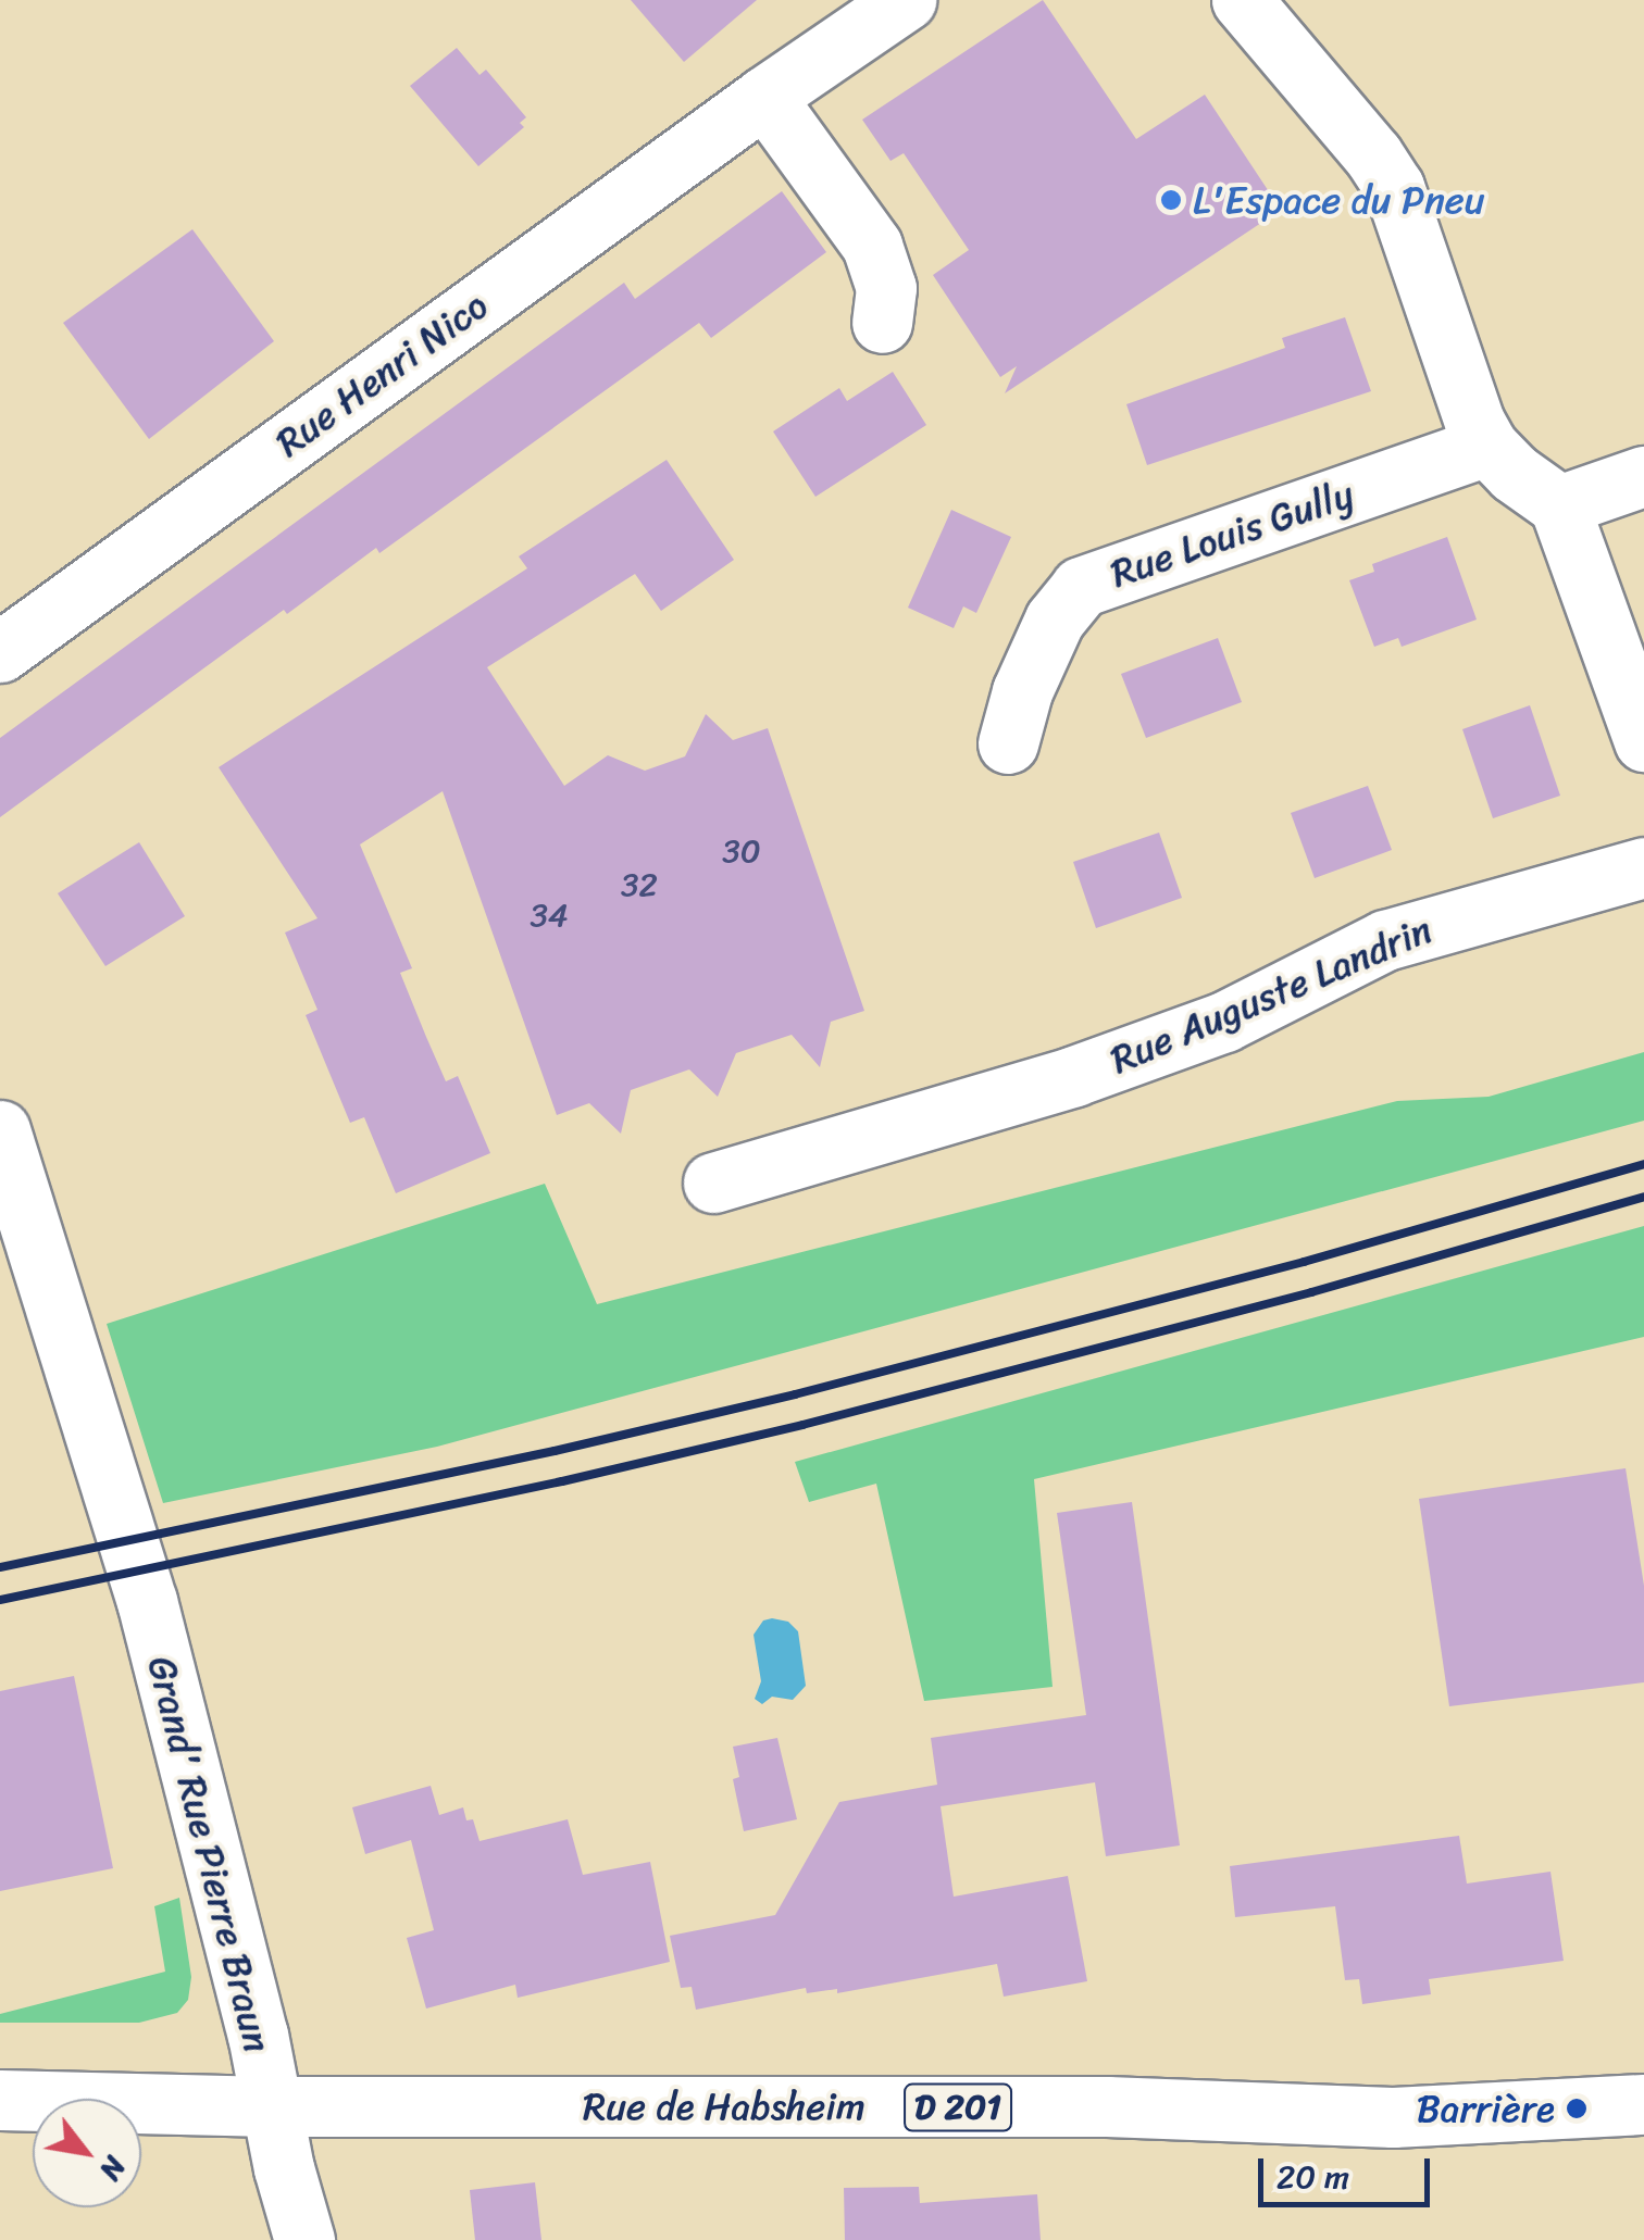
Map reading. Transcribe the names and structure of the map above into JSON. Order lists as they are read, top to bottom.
{
  "streets": {
    "street": [
      "Rue Henri Nico",
      "Rue Louis Gully",
      "Rue Auguste Landrin",
      "Grand' Rue Pierre Braun",
      "Rue de Habsheim",
      "D 201"
    ]
  },
  "crossings": [
    ["Grand' Rue Pierre Braun", "Rue de Habsheim"]
  ],
  "places": ["L'Espace du Pneu", "Barrière"],
  "house_numbers": ["30", "32", "34"],
  "scale_bar": "20 m",
  "north": "bottom right"
}
